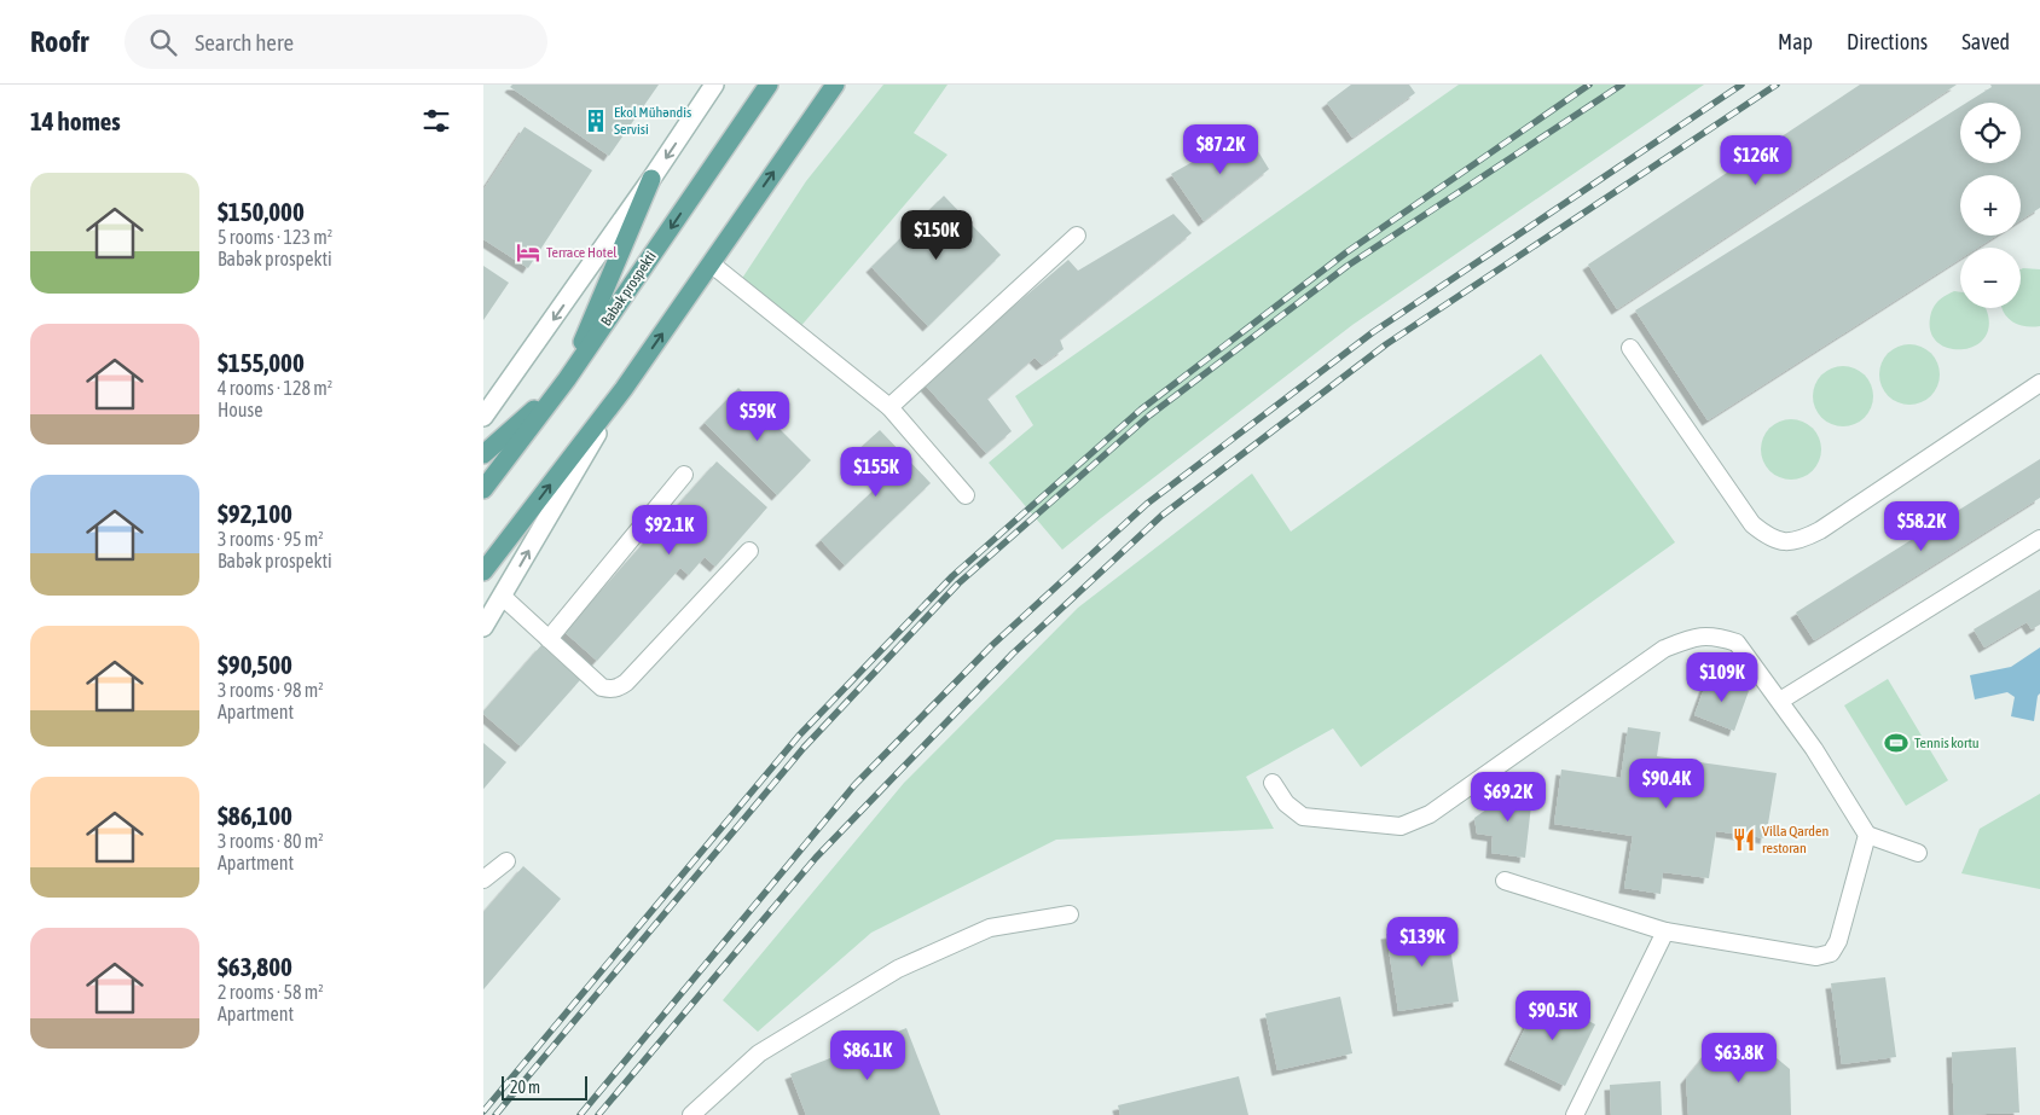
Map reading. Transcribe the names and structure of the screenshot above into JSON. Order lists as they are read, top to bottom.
{
  "streets": {
    "main road": ["Babək prospekti"]
  },
  "places": {
    "building": ["Ekol Mühəndis Servisi"],
    "hotel": ["Terrace Hotel"],
    "sports": ["Tennis kortu"],
    "restaurant": ["Villa Qarden restoran"]
  },
  "scale_bar": "20 m",
  "page": {
    "header": "Roofr",
    "search": "Search here",
    "nav": ["Map", "Directions", "Saved"],
    "heading": "14 homes",
    "map_buttons": ["+", "−"],
    "price": [
      "$87.2K",
      "$126K",
      "$150K",
      "$59K",
      "$155K",
      "$58.2K",
      "$92.1K",
      "$109K",
      "$90.4K",
      "$69.2K",
      "$139K",
      "$90.5K",
      "$86.1K",
      "$63.8K"
    ],
    "list": [
      {
        "name": "$150,000",
        "note": "5 rooms · 123 m² · Babək prospekti"
      },
      {
        "name": "$155,000",
        "note": "4 rooms · 128 m² · House"
      },
      {
        "name": "$92,100",
        "note": "3 rooms · 95 m² · Babək prospekti"
      },
      {
        "name": "$90,500",
        "note": "3 rooms · 98 m² · Apartment"
      },
      {
        "name": "$86,100",
        "note": "3 rooms · 80 m² · Apartment"
      },
      {
        "name": "$63,800",
        "note": "2 rooms · 58 m² · Apartment"
      }
    ],
    "scale": "20 m"
  }
}
